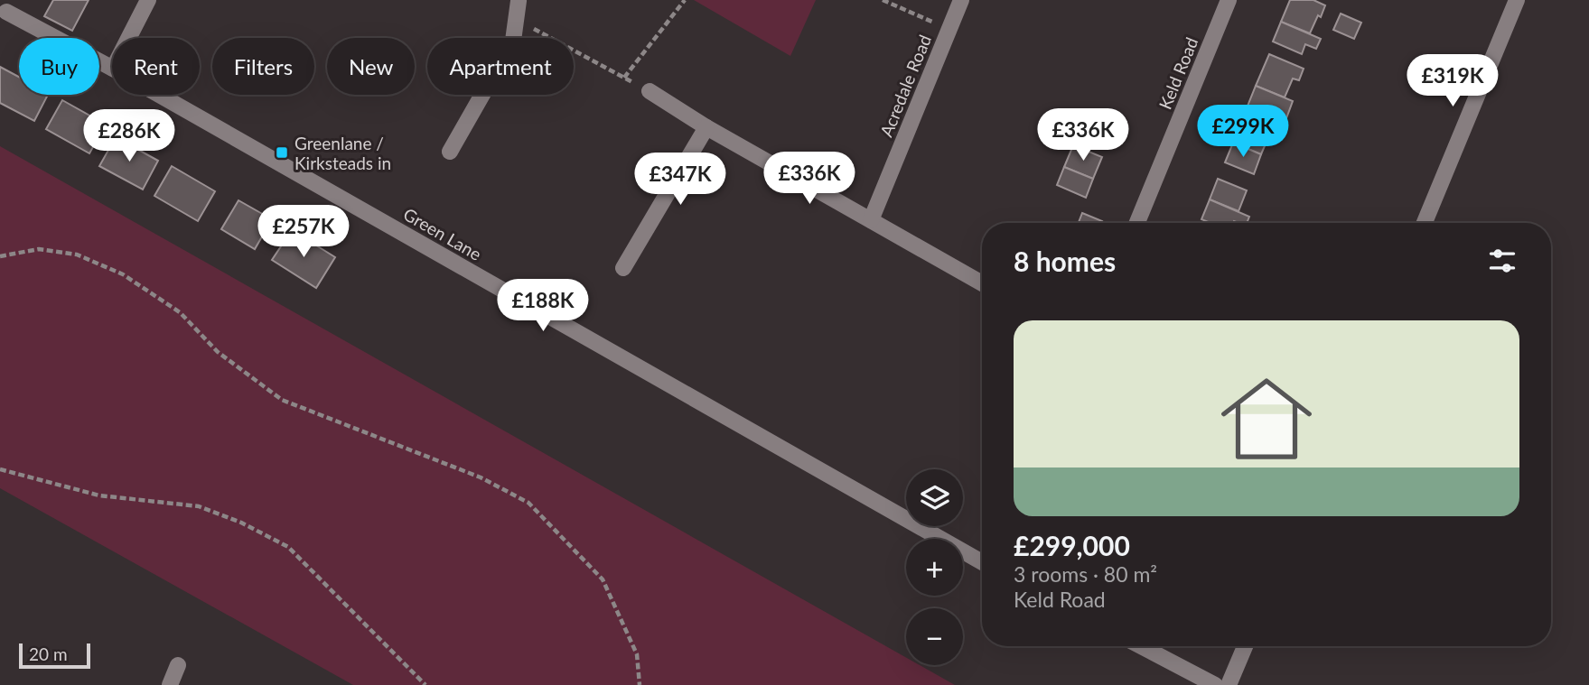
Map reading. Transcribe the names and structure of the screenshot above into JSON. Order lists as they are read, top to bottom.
{
  "streets": {
    "street": ["Keld Road", "Acredale Road", "Green Lane"]
  },
  "places": {
    "transit": ["Greenlane / Kirksteads in"]
  },
  "scale_bar": "20 m",
  "page": {
    "chip": [
      "Buy",
      "Rent",
      "Filters",
      "New",
      "Apartment"
    ],
    "price": [
      "£319K",
      "£299K",
      "£336K",
      "£286K",
      "£336K",
      "£347K",
      "£257K",
      "£188K"
    ],
    "heading": "8 homes",
    "list": [
      {
        "name": "£299,000",
        "note": "3 rooms · 80 m² · Keld Road"
      }
    ],
    "map_buttons": ["+", "−"],
    "scale": "20 m"
  }
}
